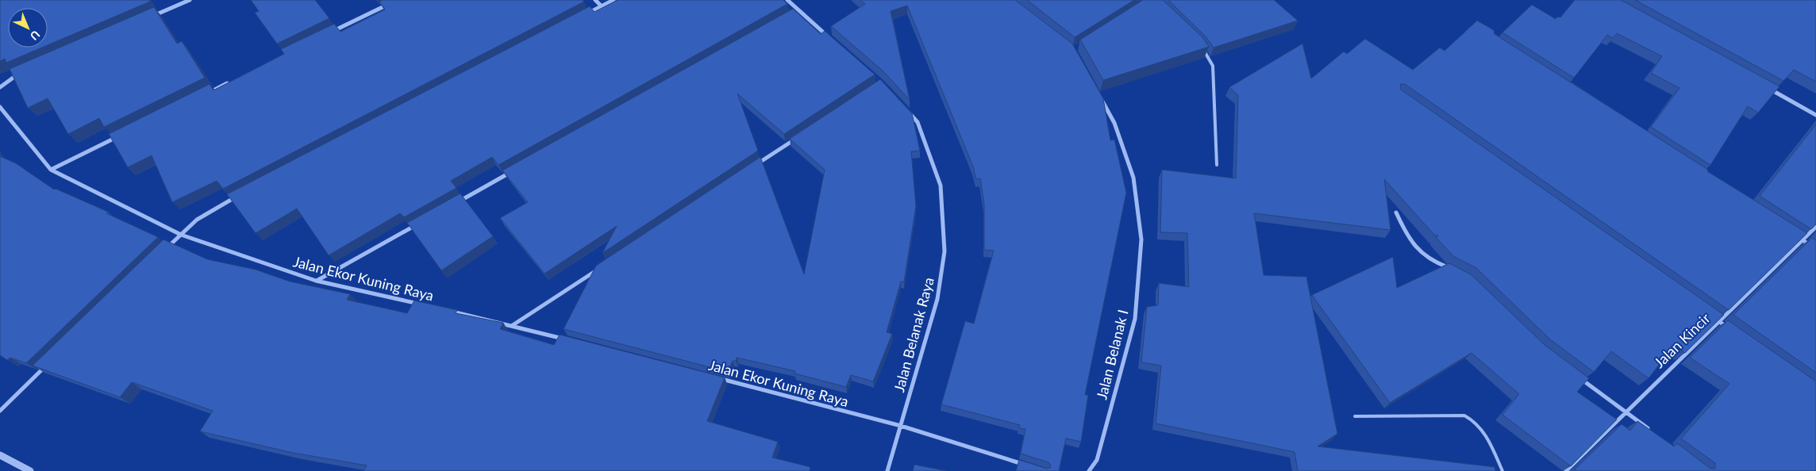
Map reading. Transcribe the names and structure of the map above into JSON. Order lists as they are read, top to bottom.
{
  "streets": {
    "street": [
      "Jalan Ekor Kuning Raya",
      "Jalan Belanak Raya",
      "Jalan Kincir",
      "Jalan Belanak I"
    ]
  },
  "crossings": [
    ["Jalan Ekor Kuning Raya", "Jalan Belanak Raya"]
  ],
  "north": "bottom right"
}
